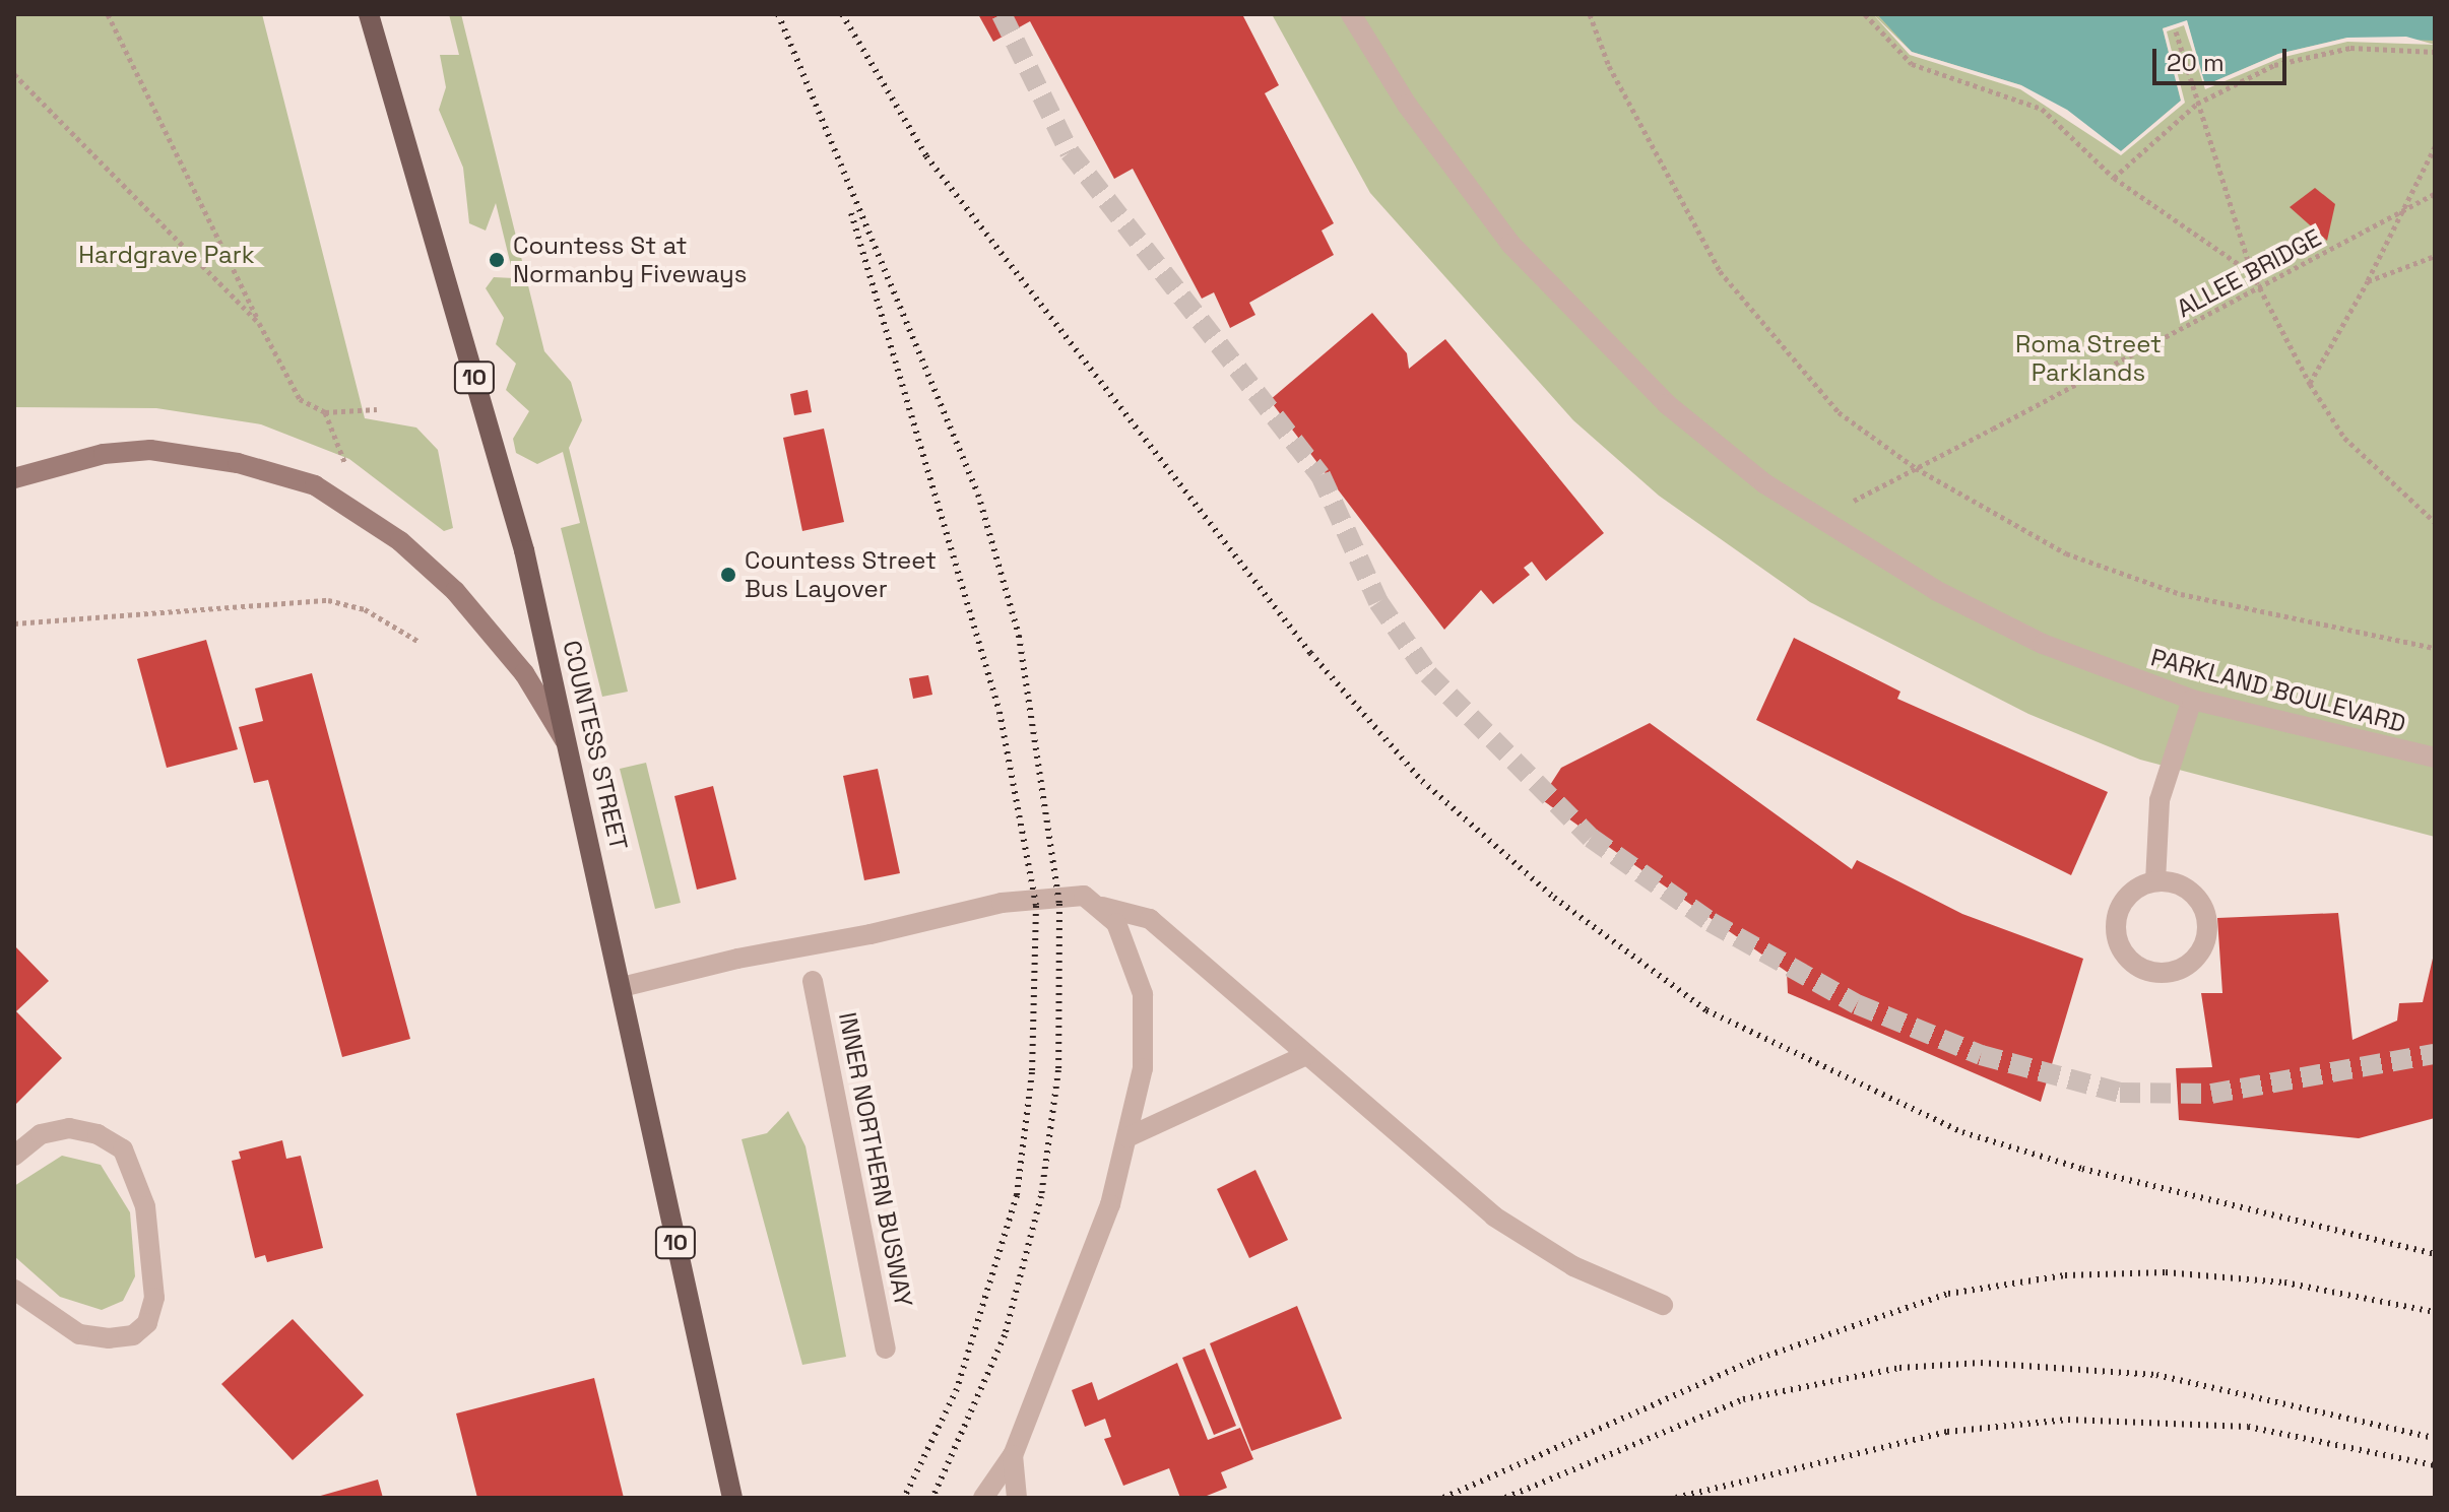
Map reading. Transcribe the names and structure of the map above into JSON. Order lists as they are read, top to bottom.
{
  "streets": {
    "main road": ["10", "COUNTESS STREET"],
    "street": ["PARKLAND BOULEVARD", "INNER NORTHERN BUSWAY"],
    "path": ["ALLEE BRIDGE"]
  },
  "parks": ["Hardgrave Park", "Roma Street Parklands"],
  "places": ["Countess St at Normanby Fiveways", "Countess Street Bus Layover"],
  "scale_bar": "20 m"
}
